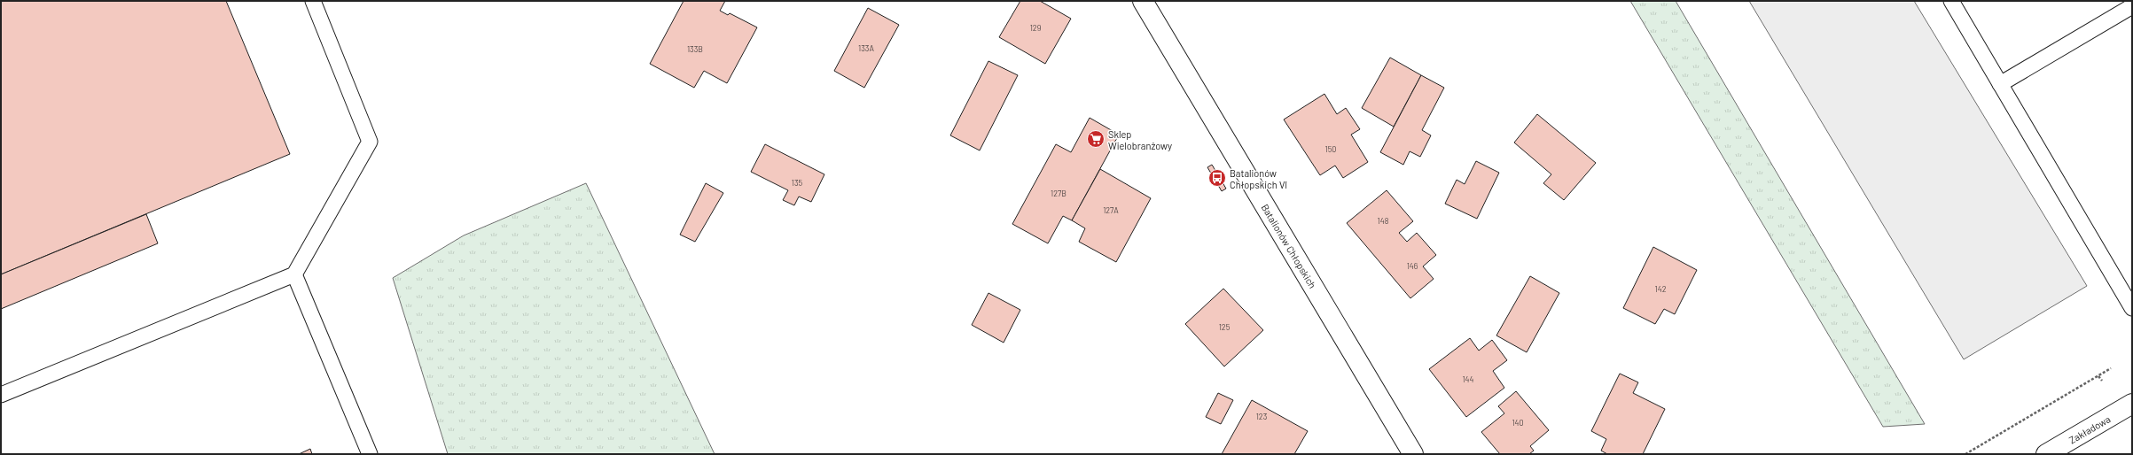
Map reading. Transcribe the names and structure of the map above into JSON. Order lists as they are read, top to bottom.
{
  "streets": {
    "street": ["Batalionów Chłopskich", "Zakładowa"]
  },
  "places": {
    "supermarket": ["Sklep Wielobranżowy"],
    "bus stop": ["Batalionów Chłopskich VI"]
  },
  "house_numbers": [
    "129",
    "133A",
    "133B",
    "150",
    "135",
    "127B",
    "127A",
    "148",
    "146",
    "142",
    "125",
    "144",
    "123",
    "140"
  ]
}
